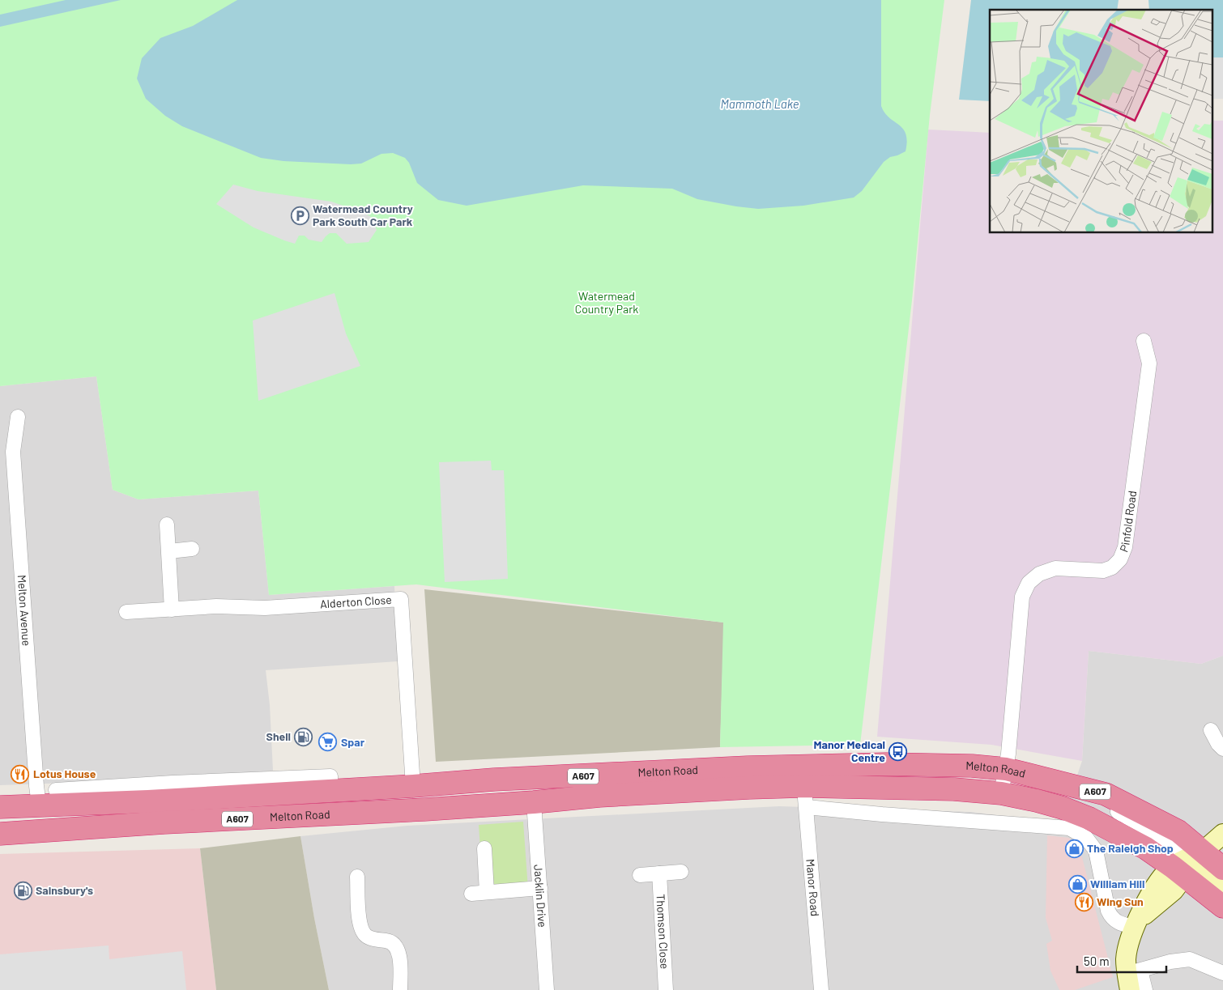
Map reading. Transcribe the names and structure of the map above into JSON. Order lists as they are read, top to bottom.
{
  "streets": {
    "highway": ["Melton Road", "A607"],
    "street": [
      "Pinfold Road",
      "Alderton Close",
      "Melton Avenue",
      "Manor Road",
      "Jacklin Drive",
      "Thomson Close"
    ]
  },
  "crossings": [
    ["Pinfold Road", "Melton Road"],
    ["Alderton Close", "Melton Road"],
    ["Melton Road", "A607"],
    ["Melton Road", "Manor Road"],
    ["Melton Road", "Jacklin Drive"]
  ],
  "water": ["Mammoth Lake"],
  "parks": ["Watermead Country Park"],
  "places": {
    "parking": ["Watermead Country Park South Car Park"],
    "fuel station": ["Shell", "Sainsbury's"],
    "supermarket": ["Spar"],
    "bus stop": ["Manor Medical Centre"],
    "restaurant": ["Lotus House", "Wing Sun"],
    "shop": ["The Raleigh Shop", "William Hill"]
  },
  "scale_bar": "50 m"
}
